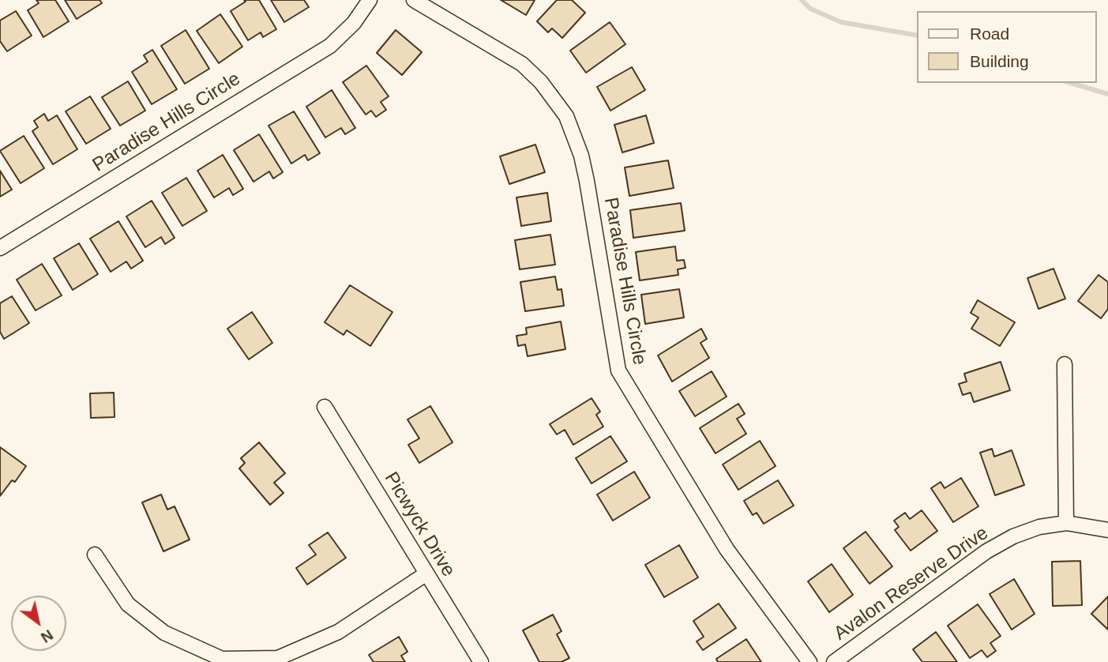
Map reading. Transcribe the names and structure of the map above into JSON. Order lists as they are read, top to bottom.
{
  "streets": {
    "street": ["Paradise Hills Circle", "Picwyck Drive", "Avalon Reserve Drive"]
  },
  "legend": ["Road", "Building"],
  "north": "bottom right"
}
